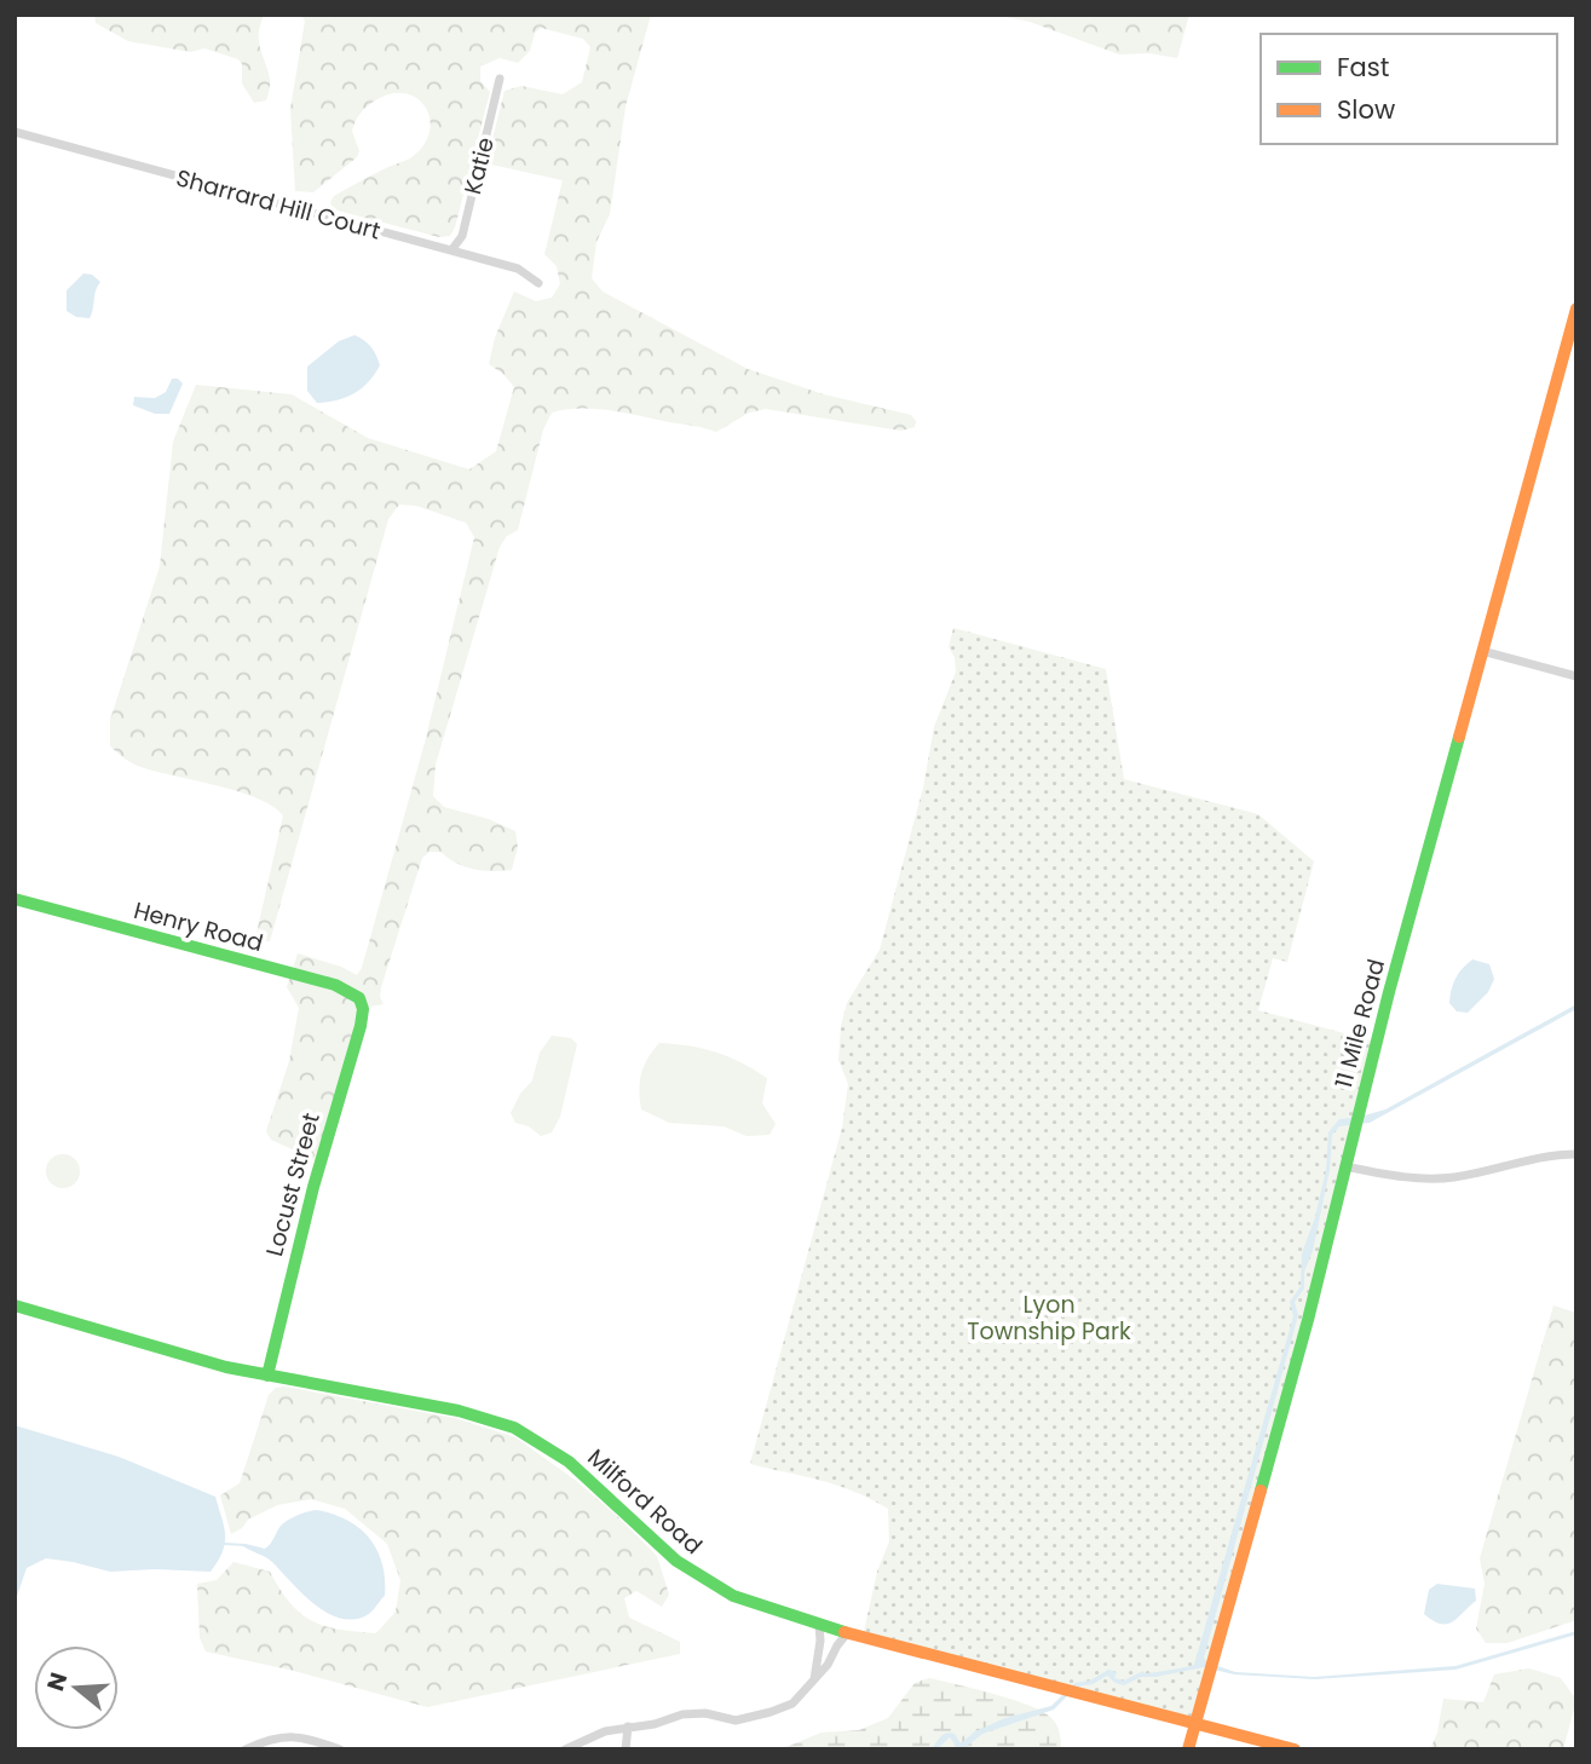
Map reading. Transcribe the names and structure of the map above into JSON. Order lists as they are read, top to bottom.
{
  "streets": {
    "street": [
      "Katie",
      "Sharrard Hill Court",
      "Henry Road",
      "11 Mile Road",
      "Locust Street",
      "Milford Road"
    ]
  },
  "crossings": [
    ["Katie", "Sharrard Hill Court"],
    ["Henry Road", "Locust Street"],
    ["11 Mile Road", "Milford Road"],
    ["Locust Street", "Milford Road"]
  ],
  "parks": ["Lyon Township Park"],
  "legend": ["Fast", "Slow"],
  "north": "left"
}
